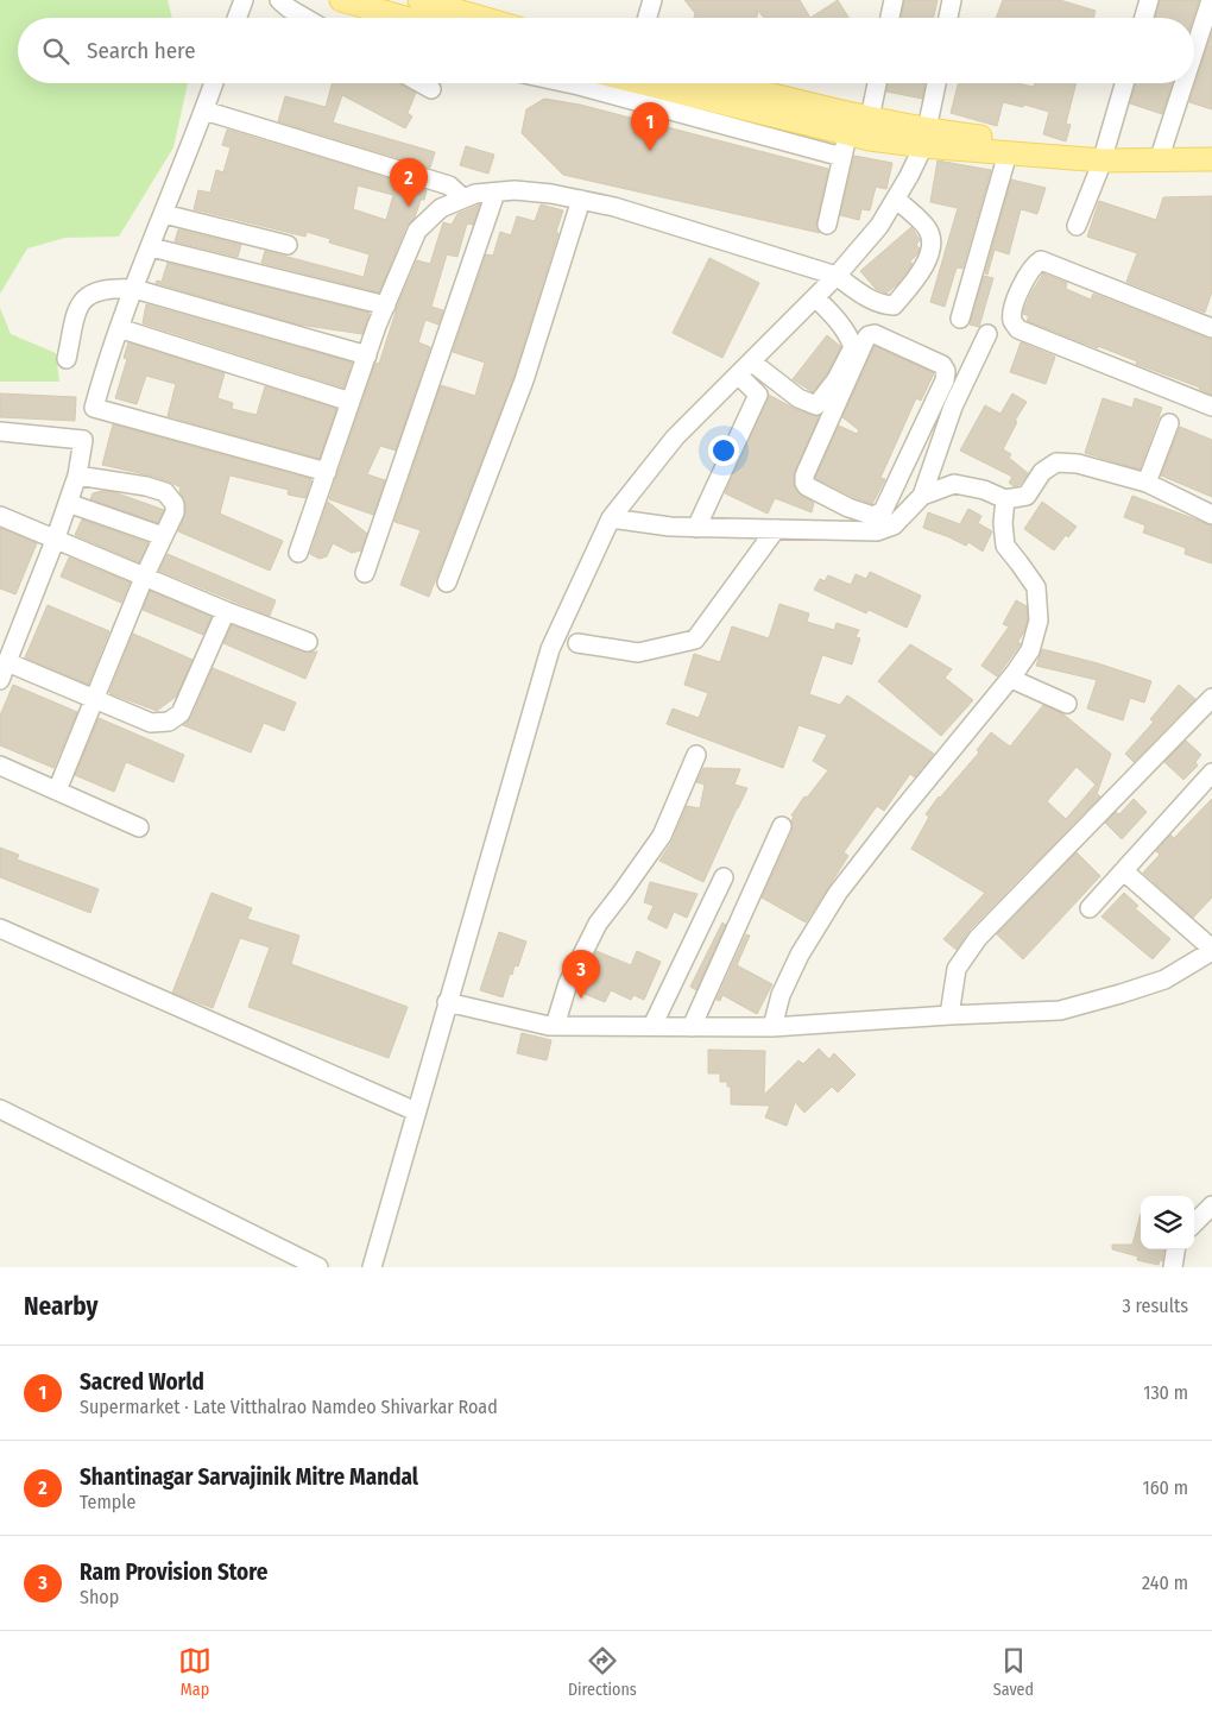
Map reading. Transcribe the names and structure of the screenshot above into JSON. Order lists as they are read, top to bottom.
{
  "page": {
    "search": "Search here",
    "pins": ["1", "2", "3"],
    "heading": ["Nearby", "3 results"],
    "list": [
      {
        "mark": "1",
        "name": "Sacred World",
        "note": "Supermarket · Late Vitthalrao Namdeo Shivarkar Road",
        "value": "130 m"
      },
      {
        "mark": "2",
        "name": "Shantinagar Sarvajinik Mitre Mandal",
        "note": "Temple",
        "value": "160 m"
      },
      {
        "mark": "3",
        "name": "Ram Provision Store",
        "note": "Shop",
        "value": "240 m"
      }
    ],
    "nav": ["Map", "Directions", "Saved"]
  }
}
